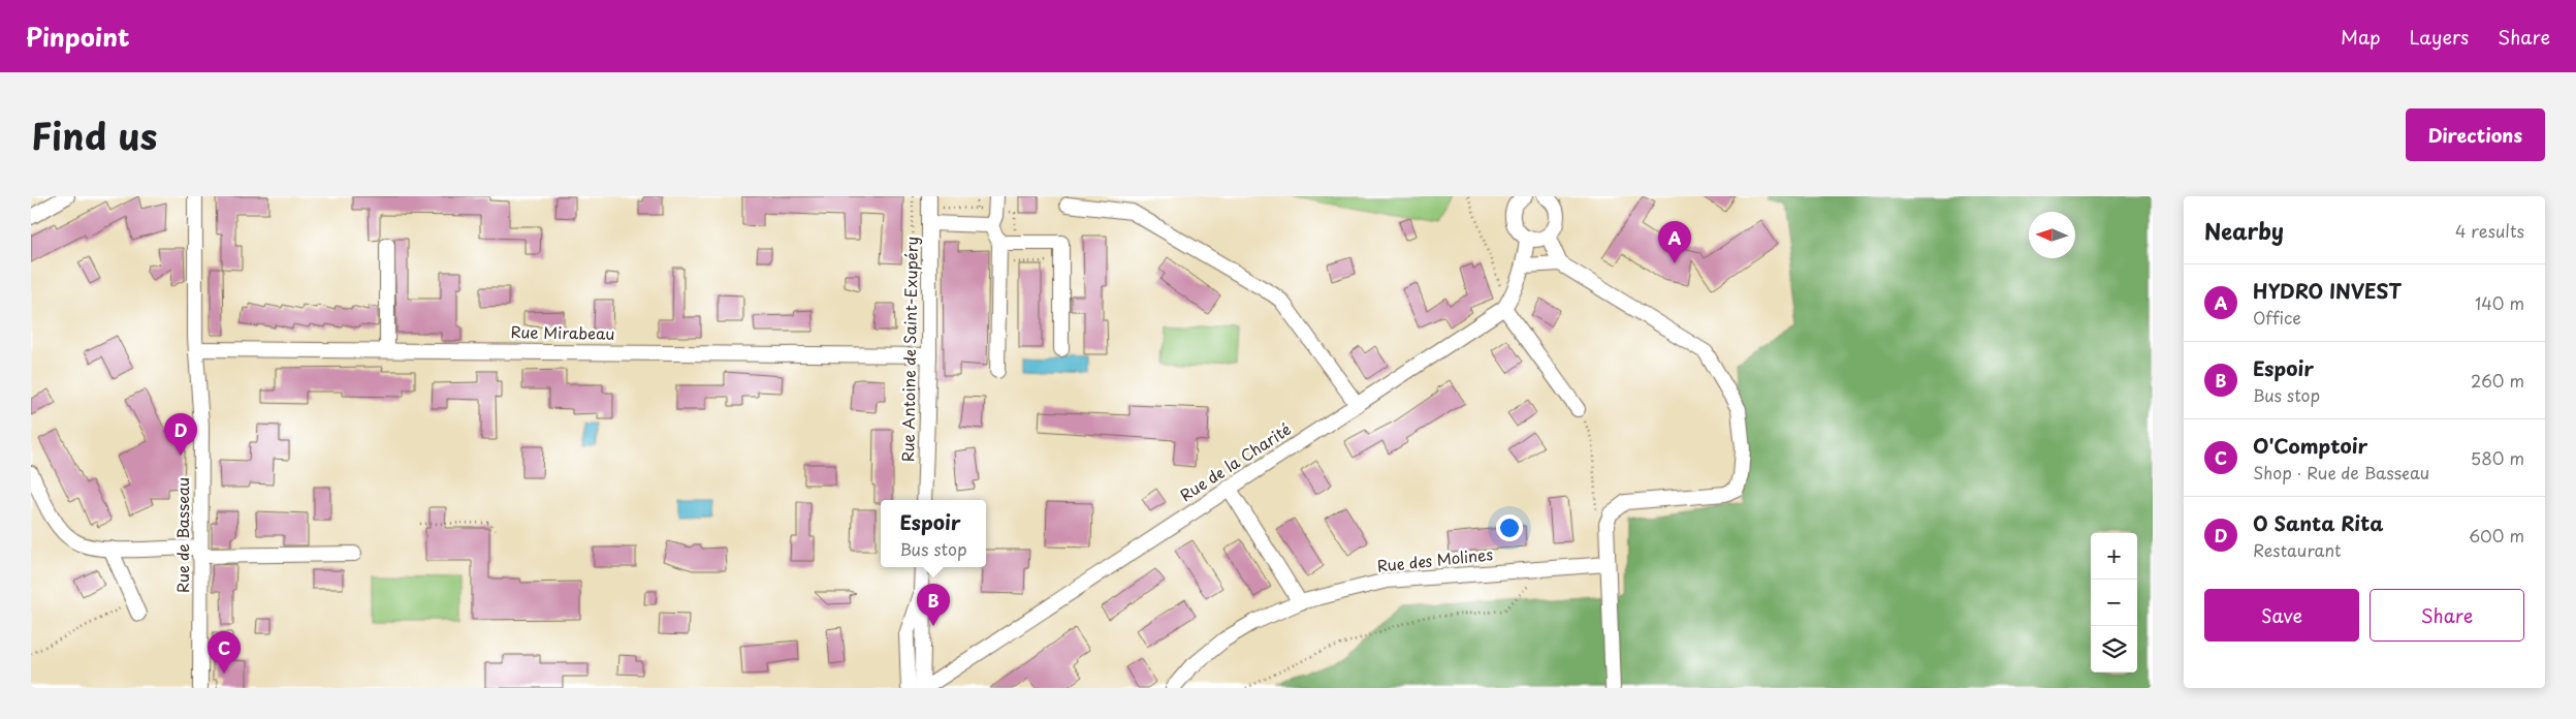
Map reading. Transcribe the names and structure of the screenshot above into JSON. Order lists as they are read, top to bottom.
{
  "streets": {
    "street": [
      "Rue Mirabeau",
      "Rue Antoine de Saint-Exupéry",
      "Rue de la Charité",
      "Rue de Basseau",
      "Rue des Molines"
    ]
  },
  "crossings": [
    ["Rue Mirabeau", "Rue Antoine de Saint-Exupéry"],
    ["Rue Mirabeau", "Rue de Basseau"]
  ],
  "north": "left",
  "page": {
    "header": "Pinpoint",
    "nav": ["Map", "Layers", "Share"],
    "title": "Find us",
    "buttons": [
      "Directions",
      ["Save", "Share"]
    ],
    "heading": ["Nearby", "4 results"],
    "pins": [
      "A",
      "D",
      "B",
      "C"
    ],
    "list": [
      {
        "mark": "A",
        "name": "HYDRO INVEST",
        "note": "Office",
        "value": "140 m"
      },
      {
        "mark": "B",
        "name": "Espoir",
        "note": "Bus stop",
        "value": "260 m"
      },
      {
        "mark": "C",
        "name": "O'Comptoir",
        "note": "Shop · Rue de Basseau",
        "value": "580 m"
      },
      {
        "mark": "D",
        "name": "O Santa Rita",
        "note": "Restaurant",
        "value": "600 m"
      }
    ],
    "popup": ["Espoir", "Bus stop"],
    "map_buttons": ["+", "−"]
  }
}
